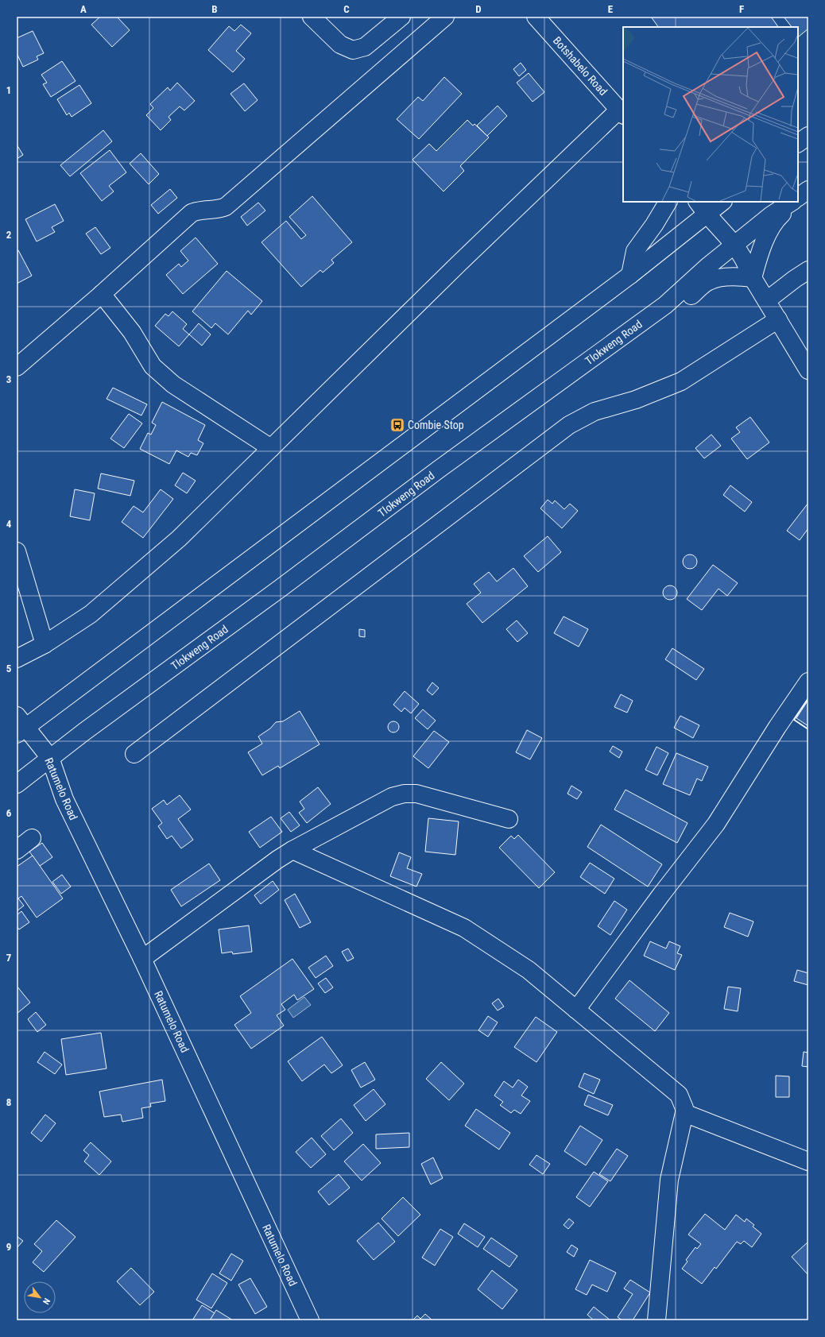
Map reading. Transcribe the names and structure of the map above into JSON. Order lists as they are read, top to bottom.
{
  "streets": {
    "street": ["Botshabelo Road", "Tlokweng Road", "Ratumelo Road"]
  },
  "crossings": [
    ["Tlokweng Road", "Ratumelo Road"]
  ],
  "places": {
    "bus stop": ["Combie Stop"]
  },
  "north": "bottom right",
  "grid": {
    "columns": [
      "A",
      "B",
      "C",
      "D",
      "E",
      "F"
    ],
    "rows": [
      "1",
      "2",
      "3",
      "4",
      "5",
      "6",
      "7",
      "8",
      "9"
    ]
  }
}
